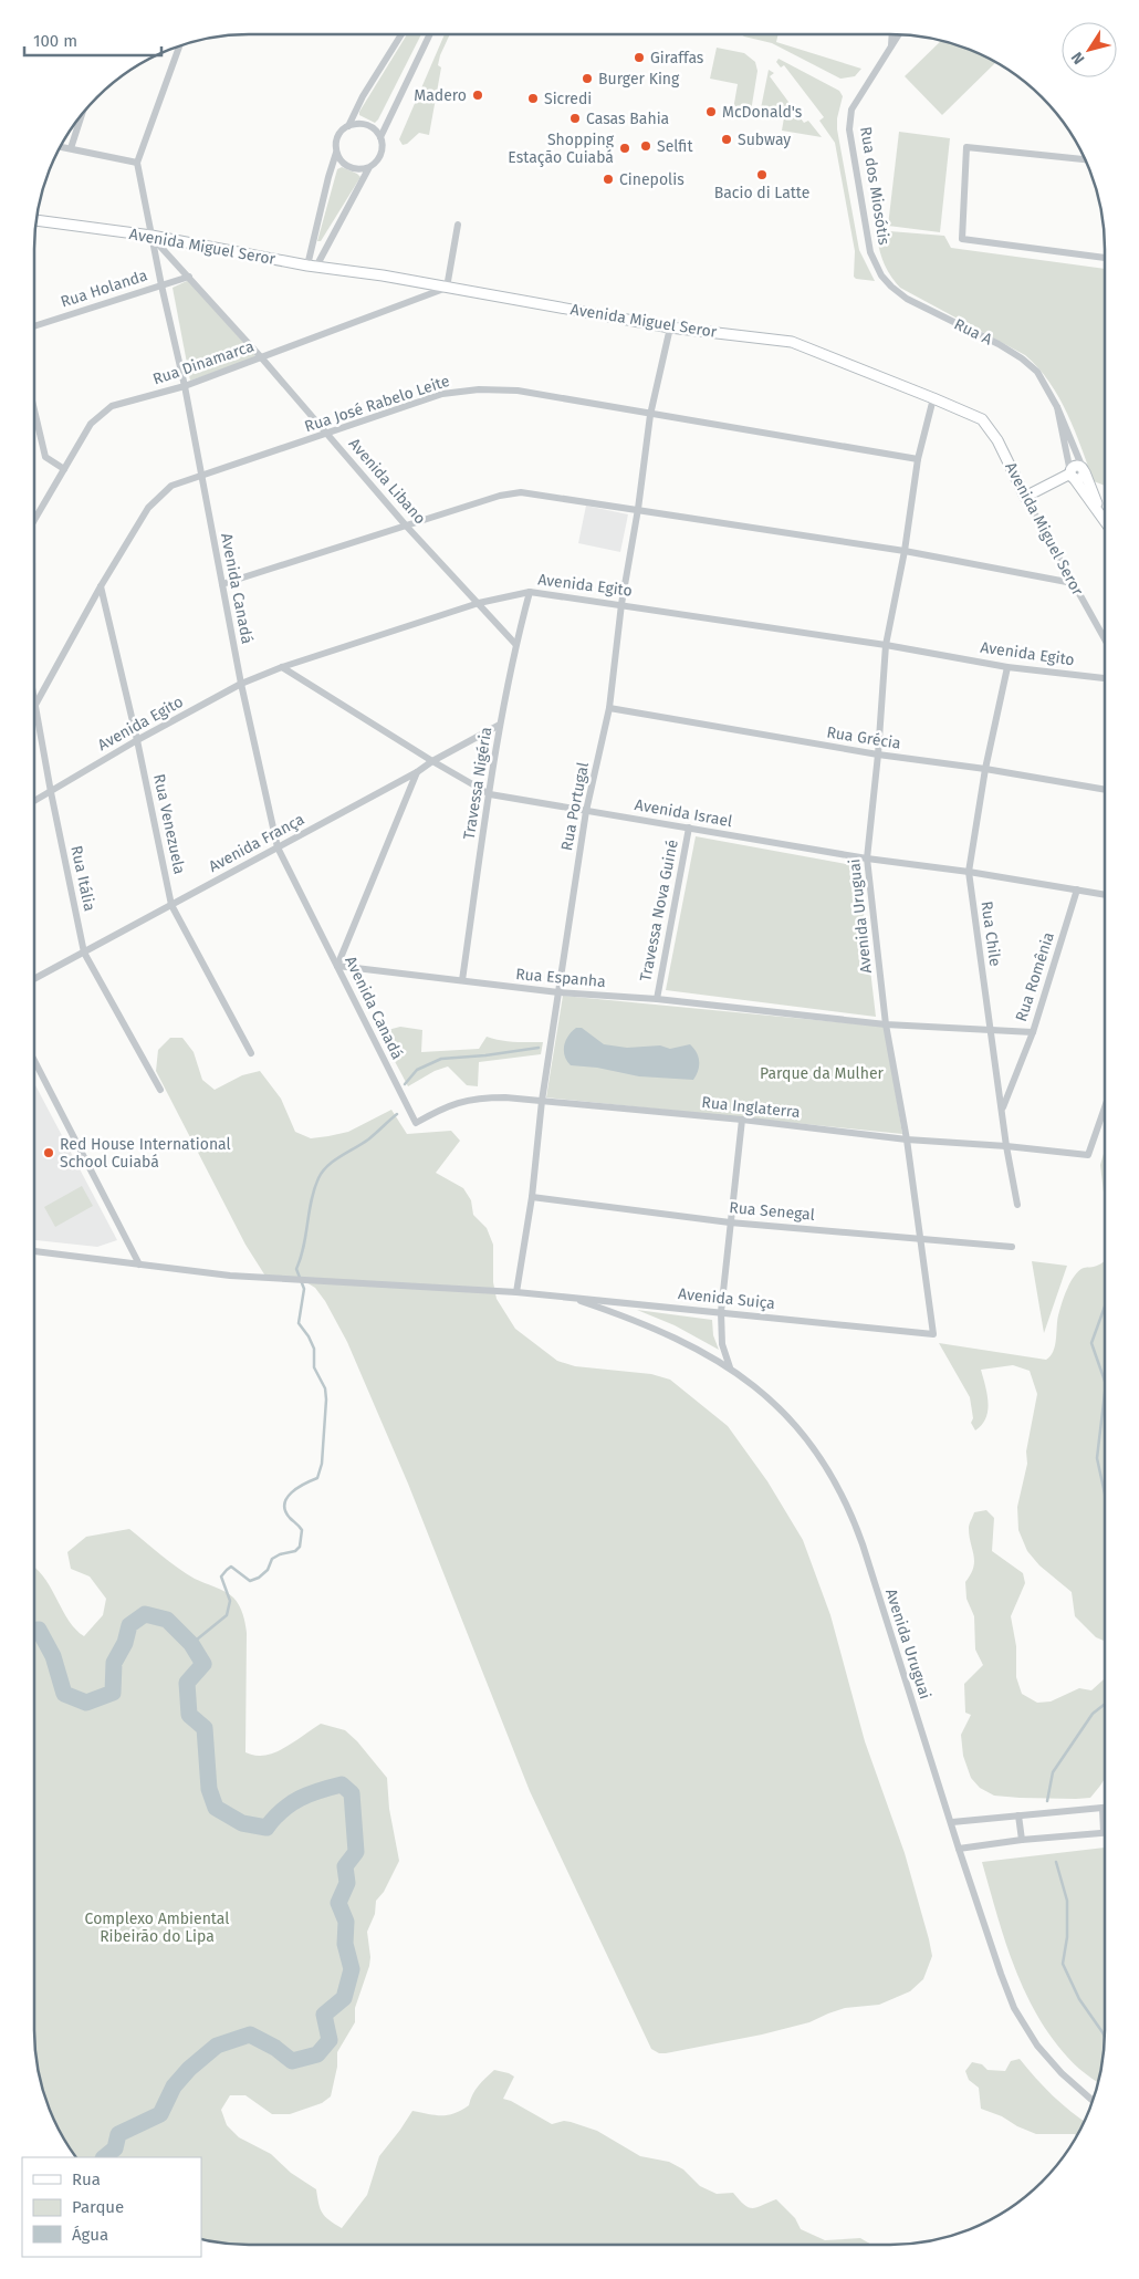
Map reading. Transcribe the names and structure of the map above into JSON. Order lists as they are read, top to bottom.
{
  "streets": {
    "street": [
      "Rua dos Miosótis",
      "Avenida Miguel Seror",
      "Rua Holanda",
      "Rua A",
      "Rua Dinamarca",
      "Rua José Rabelo Leite",
      "Avenida Libano",
      "Avenida Egito",
      "Avenida Canadá",
      "Rua Grécia",
      "Travessa Nigéria",
      "Rua Portugal",
      "Avenida Israel",
      "Rua Venezuela",
      "Avenida França",
      "Rua Itália",
      "Travessa Nova Guiné",
      "Avenida Uruguai",
      "Rua Chile",
      "Rua Romênia",
      "Rua Espanha",
      "Rua Inglaterra",
      "Rua Senegal",
      "Avenida Suiça"
    ]
  },
  "crossings": [
    ["Rua dos Miosótis", "Rua A"],
    ["Avenida Miguel Seror", "Rua Dinamarca"],
    ["Avenida Miguel Seror", "Avenida Libano"],
    ["Avenida Miguel Seror", "Avenida Canadá"],
    ["Avenida Miguel Seror", "Rua Portugal"],
    ["Avenida Miguel Seror", "Avenida Uruguai"],
    ["Rua Holanda", "Avenida Libano"],
    ["Rua Holanda", "Avenida Canadá"],
    ["Rua Dinamarca", "Avenida Libano"],
    ["Rua Dinamarca", "Avenida Canadá"],
    ["Rua José Rabelo Leite", "Avenida Libano"],
    ["Rua José Rabelo Leite", "Avenida Canadá"],
    ["Rua José Rabelo Leite", "Rua Portugal"],
    ["Rua José Rabelo Leite", "Rua Venezuela"],
    ["Rua José Rabelo Leite", "Rua Itália"],
    ["Rua José Rabelo Leite", "Avenida Uruguai"],
    ["Avenida Libano", "Avenida Egito"],
    ["Avenida Libano", "Avenida Canadá"],
    ["Avenida Libano", "Travessa Nigéria"],
    ["Avenida Egito", "Avenida Canadá"],
    ["Avenida Egito", "Travessa Nigéria"],
    ["Avenida Egito", "Rua Portugal"],
    ["Avenida Egito", "Avenida Israel"],
    ["Avenida Egito", "Rua Venezuela"],
    ["Avenida Egito", "Rua Itália"],
    ["Avenida Egito", "Avenida Uruguai"],
    ["Avenida Egito", "Rua Chile"],
    ["Avenida Canadá", "Avenida França"],
    ["Avenida Canadá", "Rua Espanha"],
    ["Avenida Canadá", "Rua Inglaterra"],
    ["Rua Grécia", "Rua Portugal"],
    ["Rua Grécia", "Avenida Uruguai"],
    ["Rua Grécia", "Rua Chile"],
    ["Travessa Nigéria", "Avenida Israel"],
    ["Travessa Nigéria", "Avenida França"],
    ["Travessa Nigéria", "Rua Espanha"],
    ["Rua Portugal", "Avenida Israel"],
    ["Rua Portugal", "Rua Espanha"],
    ["Rua Portugal", "Rua Inglaterra"],
    ["Rua Portugal", "Rua Senegal"],
    ["Rua Portugal", "Avenida Suiça"],
    ["Avenida Israel", "Avenida França"],
    ["Avenida Israel", "Travessa Nova Guiné"],
    ["Avenida Israel", "Avenida Uruguai"],
    ["Avenida Israel", "Rua Chile"],
    ["Avenida Israel", "Rua Romênia"],
    ["Rua Venezuela", "Avenida França"],
    ["Avenida França", "Rua Itália"],
    ["Travessa Nova Guiné", "Rua Espanha"],
    ["Avenida Uruguai", "Rua Espanha"],
    ["Avenida Uruguai", "Rua Inglaterra"],
    ["Avenida Uruguai", "Rua Senegal"],
    ["Avenida Uruguai", "Avenida Suiça"],
    ["Rua Chile", "Rua Romênia"],
    ["Rua Chile", "Rua Espanha"],
    ["Rua Chile", "Rua Inglaterra"],
    ["Rua Romênia", "Rua Espanha"]
  ],
  "parks": ["Parque da Mulher", "Complexo Ambiental Ribeirão do Lipa"],
  "places": [
    "Giraffas",
    "Burger King",
    "Madero",
    "Sicredi",
    "McDonald's",
    "Casas Bahia",
    "Subway",
    "Selfit",
    "Shopping Estação Cuiabá",
    "Bacio di Latte",
    "Cinepolis",
    "Red House International School Cuiabá"
  ],
  "legend": ["Rua", "Parque", "Água"],
  "scale_bar": "100 m",
  "north": "bottom left"
}
